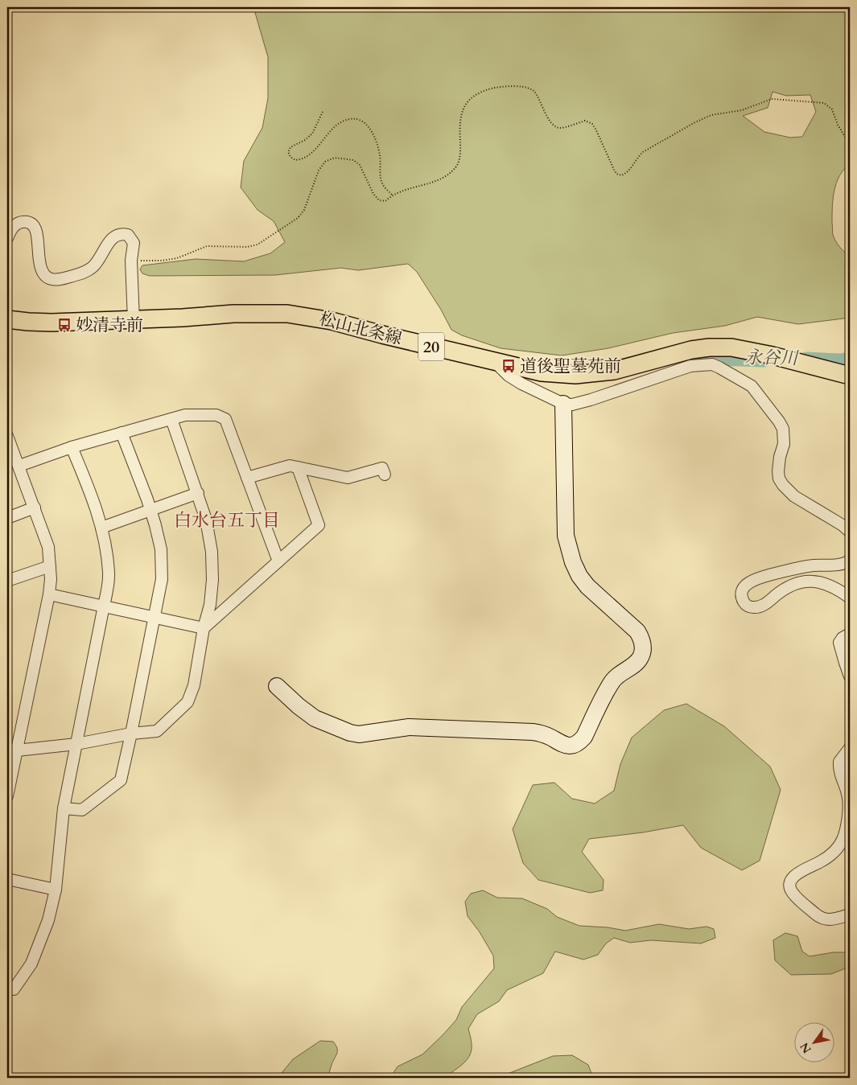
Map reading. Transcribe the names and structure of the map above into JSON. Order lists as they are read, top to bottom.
{
  "streets": {
    "main road": ["松山北条線", "20"]
  },
  "districts": ["白水台五丁目"],
  "water": ["永谷川"],
  "places": {
    "bus stop": ["妙清寺前", "道後聖墓苑前"]
  },
  "north": "bottom left"
}
